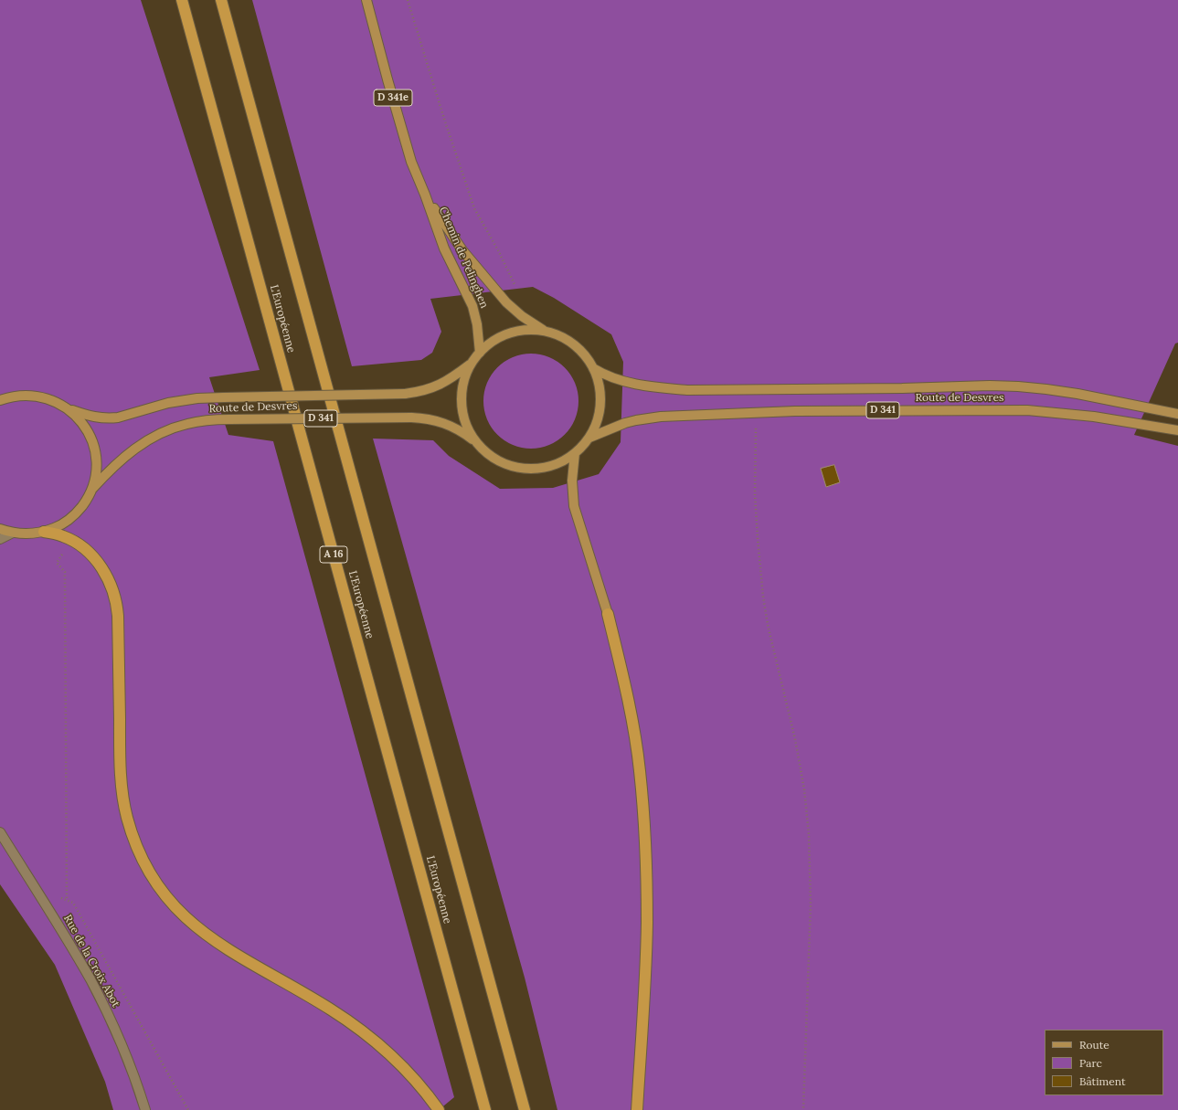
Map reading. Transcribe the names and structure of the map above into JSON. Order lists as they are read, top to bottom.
{
  "streets": {
    "highway": ["L'Européenne", "A 16"],
    "main road": [
      "D 341e",
      "Chemin de Pelinghen",
      "Route de Desvres",
      "D 341"
    ],
    "street": ["Rue de la Croix Abot"]
  },
  "legend": ["Route", "Parc", "Bâtiment"]
}
